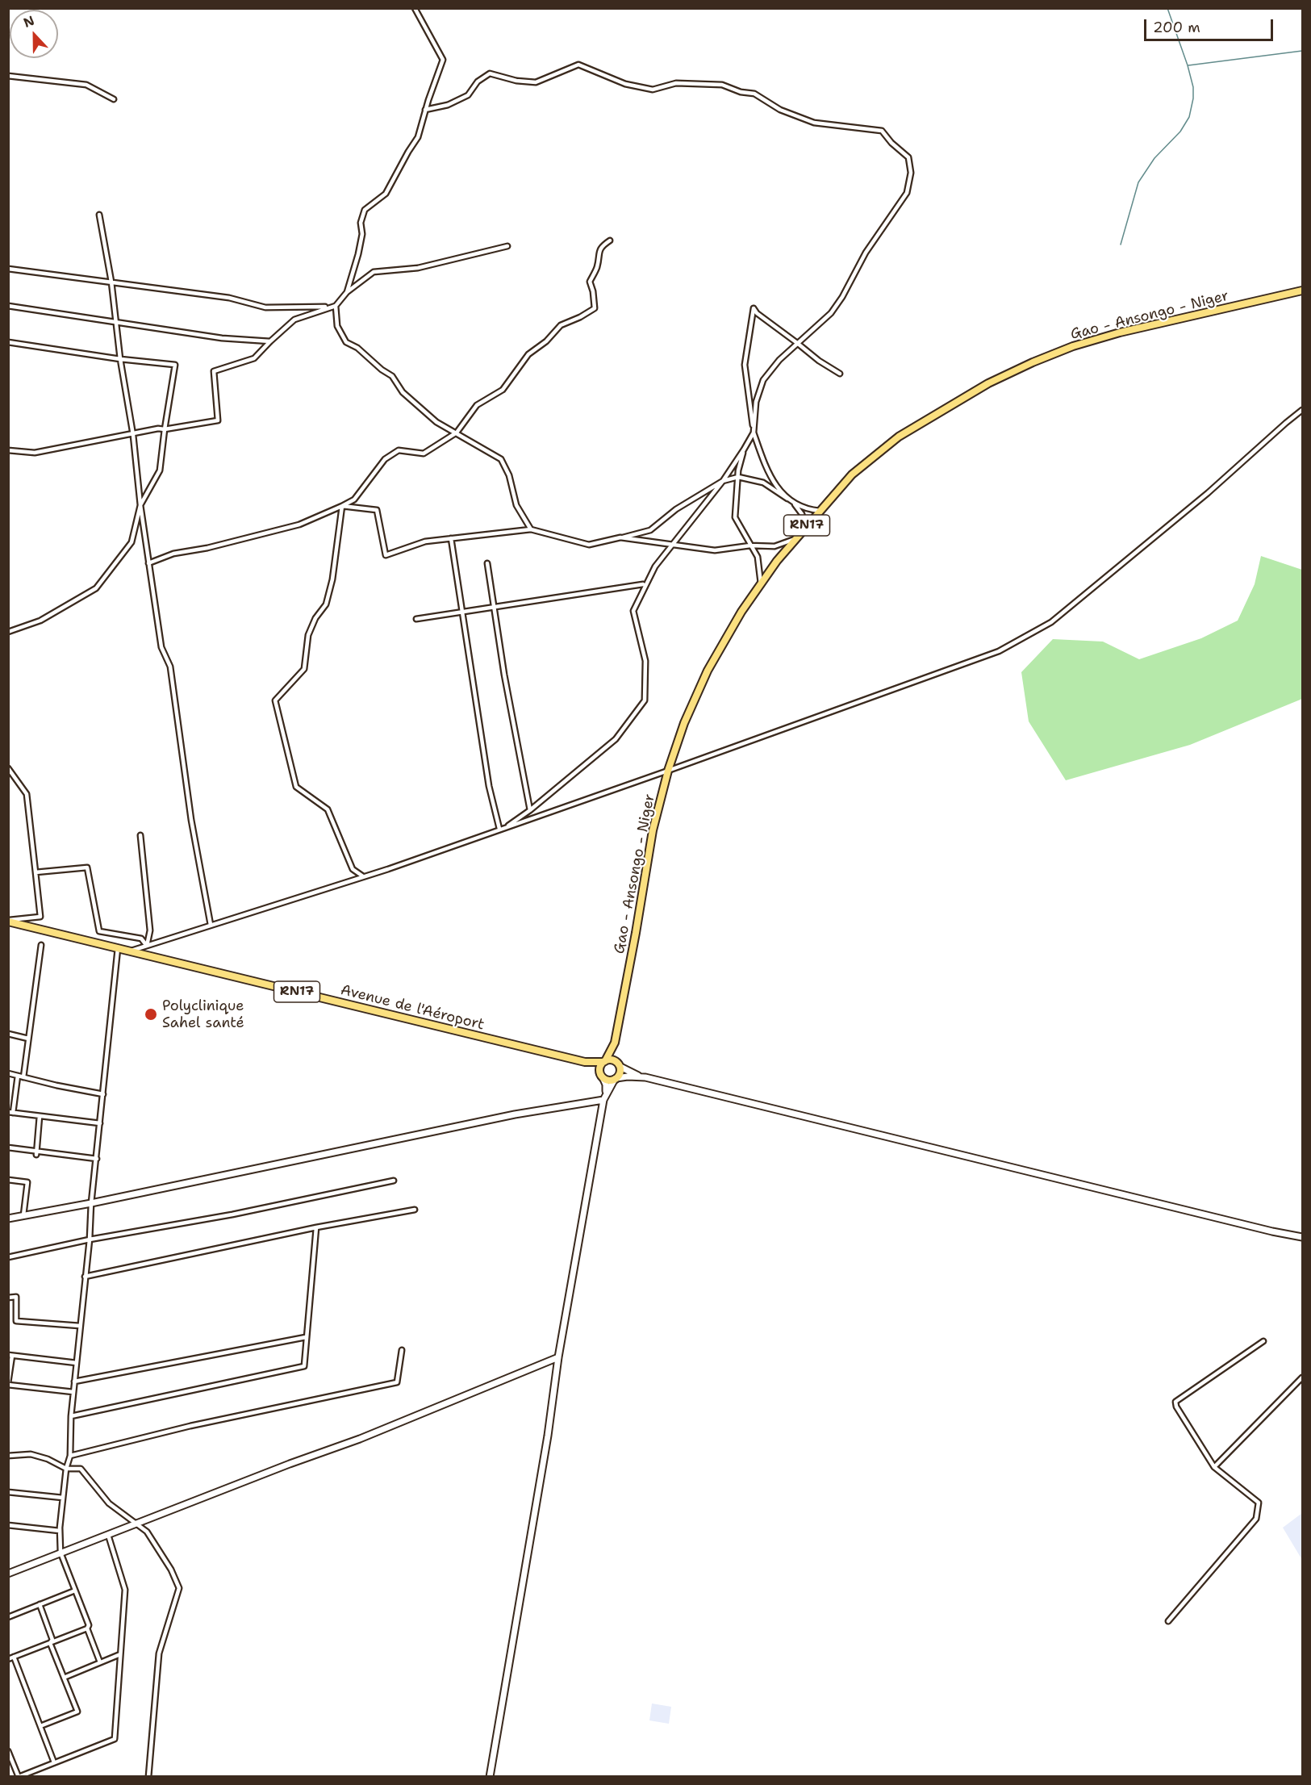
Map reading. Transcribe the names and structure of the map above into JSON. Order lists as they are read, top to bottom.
{
  "streets": {
    "main road": ["Gao - Ansongo - Niger", "RN17", "Avenue de l'Aéroport"]
  },
  "crossings": [
    ["Gao - Ansongo - Niger", "RN17"],
    ["RN17", "Avenue de l'Aéroport"]
  ],
  "places": ["Polyclinique Sahel santé"],
  "scale_bar": "200 m",
  "north": "top"
}
